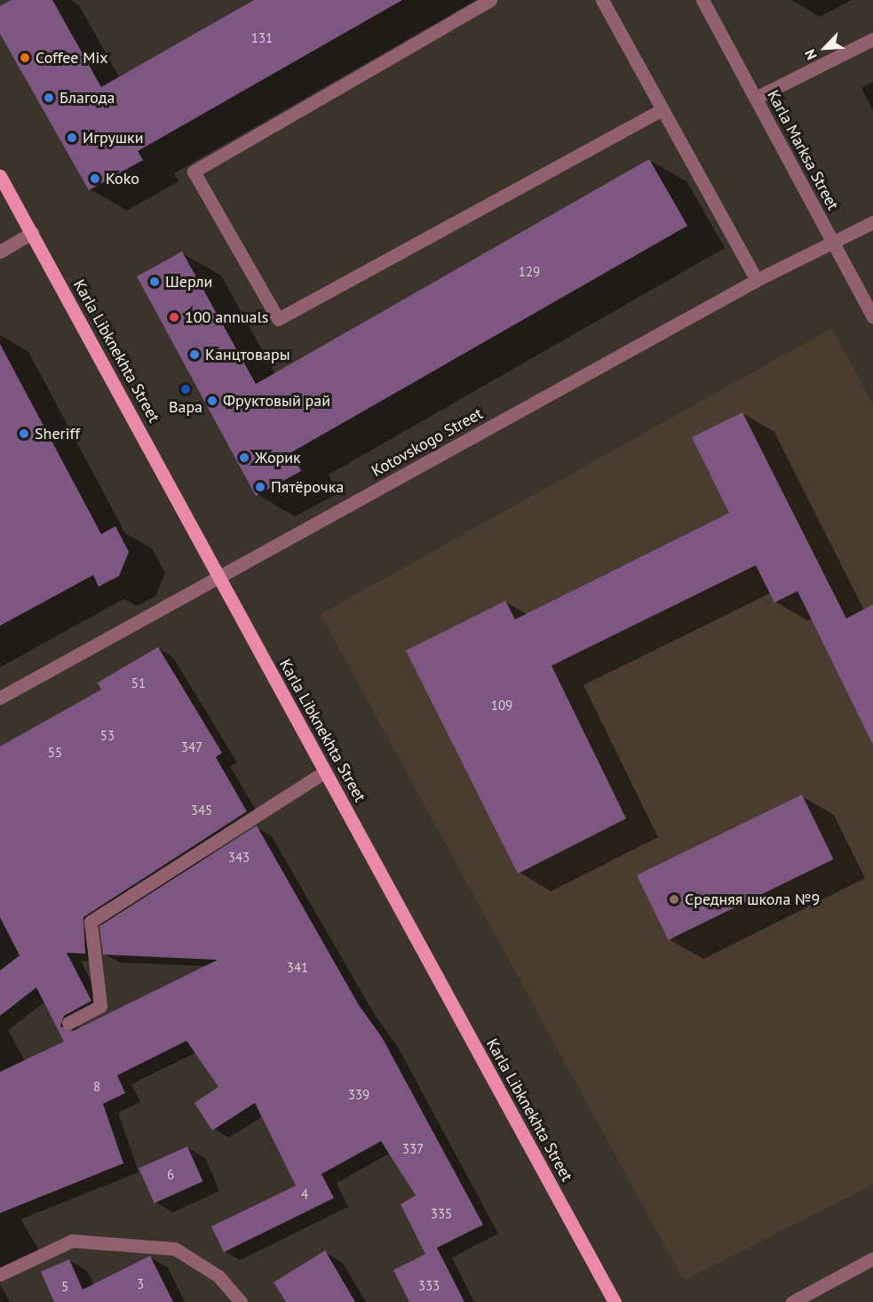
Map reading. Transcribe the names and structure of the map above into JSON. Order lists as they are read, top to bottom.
{
  "streets": {
    "main road": ["Karla Libknekhta Street"],
    "street": ["Karla Marksa Street", "Kotovskogo Street"]
  },
  "crossings": [
    ["Karla Marksa Street", "Kotovskogo Street"],
    ["Karla Libknekhta Street", "Kotovskogo Street"]
  ],
  "places": [
    "Coffee Mix",
    "Благода",
    "Игрушки",
    "Koko",
    "Шерли",
    "100 annuals",
    "Канцтовары",
    "Вара",
    "Фруктовый рай",
    "Sheriff",
    "Жорик",
    "Пятёрочка",
    "Средняя школа №9"
  ],
  "house_numbers": [
    "131",
    "129",
    "51",
    "109",
    "53",
    "347",
    "55",
    "345",
    "343",
    "341",
    "8",
    "339",
    "337",
    "6",
    "4",
    "335",
    "3",
    "333",
    "5"
  ],
  "north": "bottom left"
}
